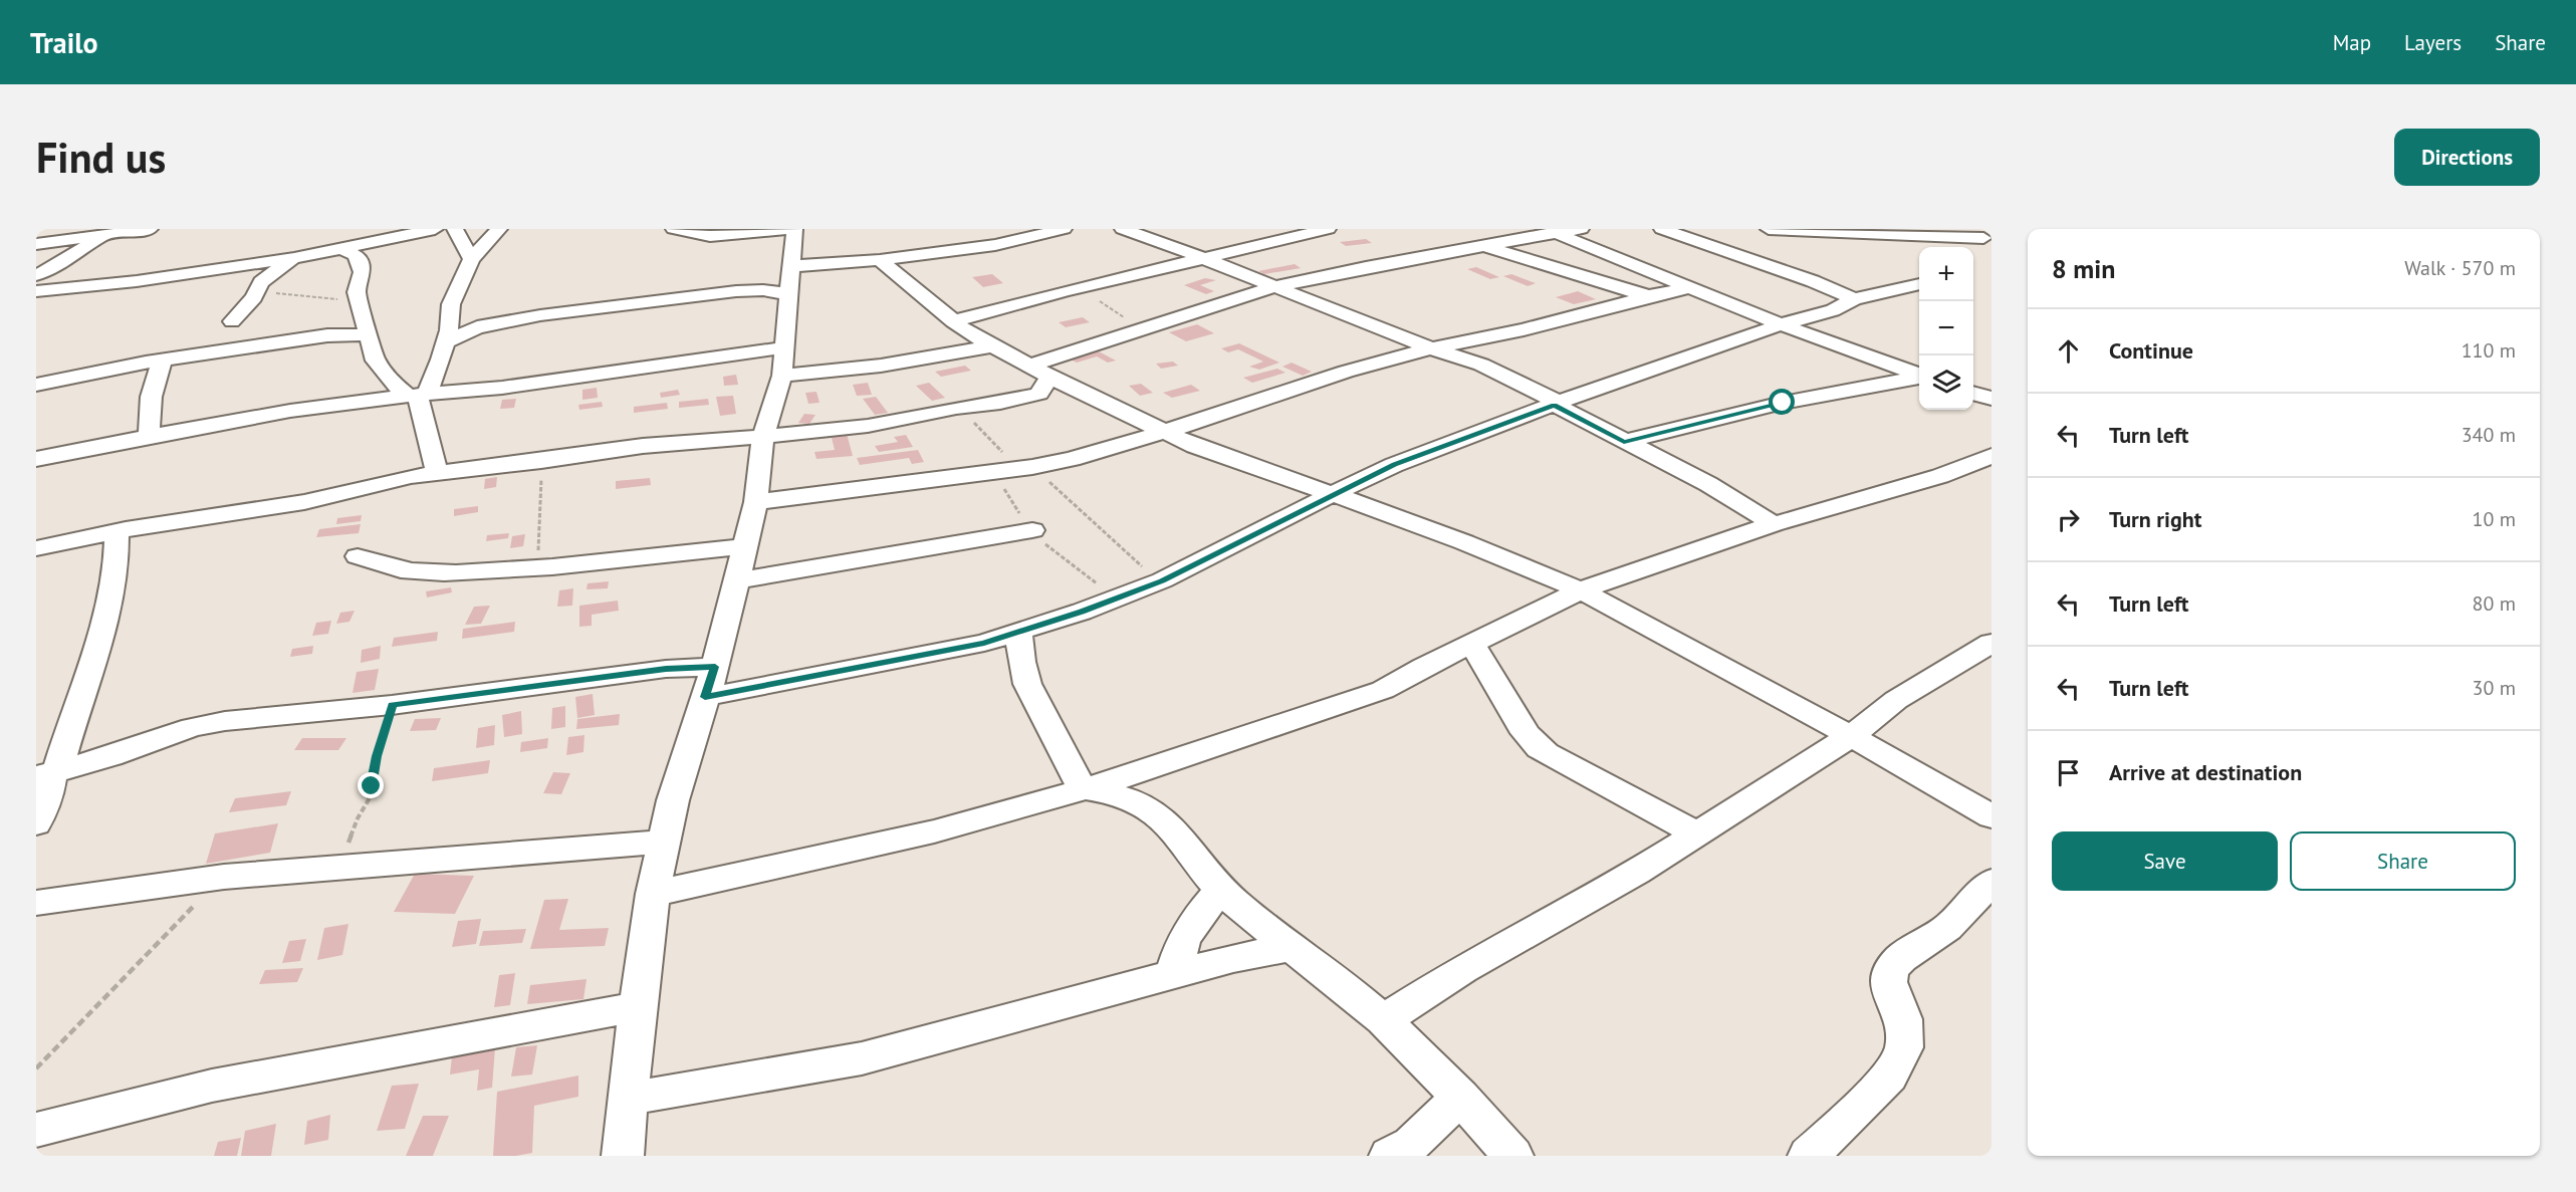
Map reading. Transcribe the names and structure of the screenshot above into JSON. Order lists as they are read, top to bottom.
{
  "page": {
    "header": "Trailo",
    "nav": ["Map", "Layers", "Share"],
    "buttons": [
      "Directions",
      ["Save", "Share"]
    ],
    "title": "Find us",
    "heading": ["8 min", "Walk · 570 m"],
    "map_buttons": ["+", "−"],
    "list": [
      ["Continue", "110 m"],
      ["Turn left", "340 m"],
      ["Turn right", "10 m"],
      ["Turn left", "80 m"],
      ["Turn left", "30 m"],
      "Arrive at destination"
    ]
  }
}
